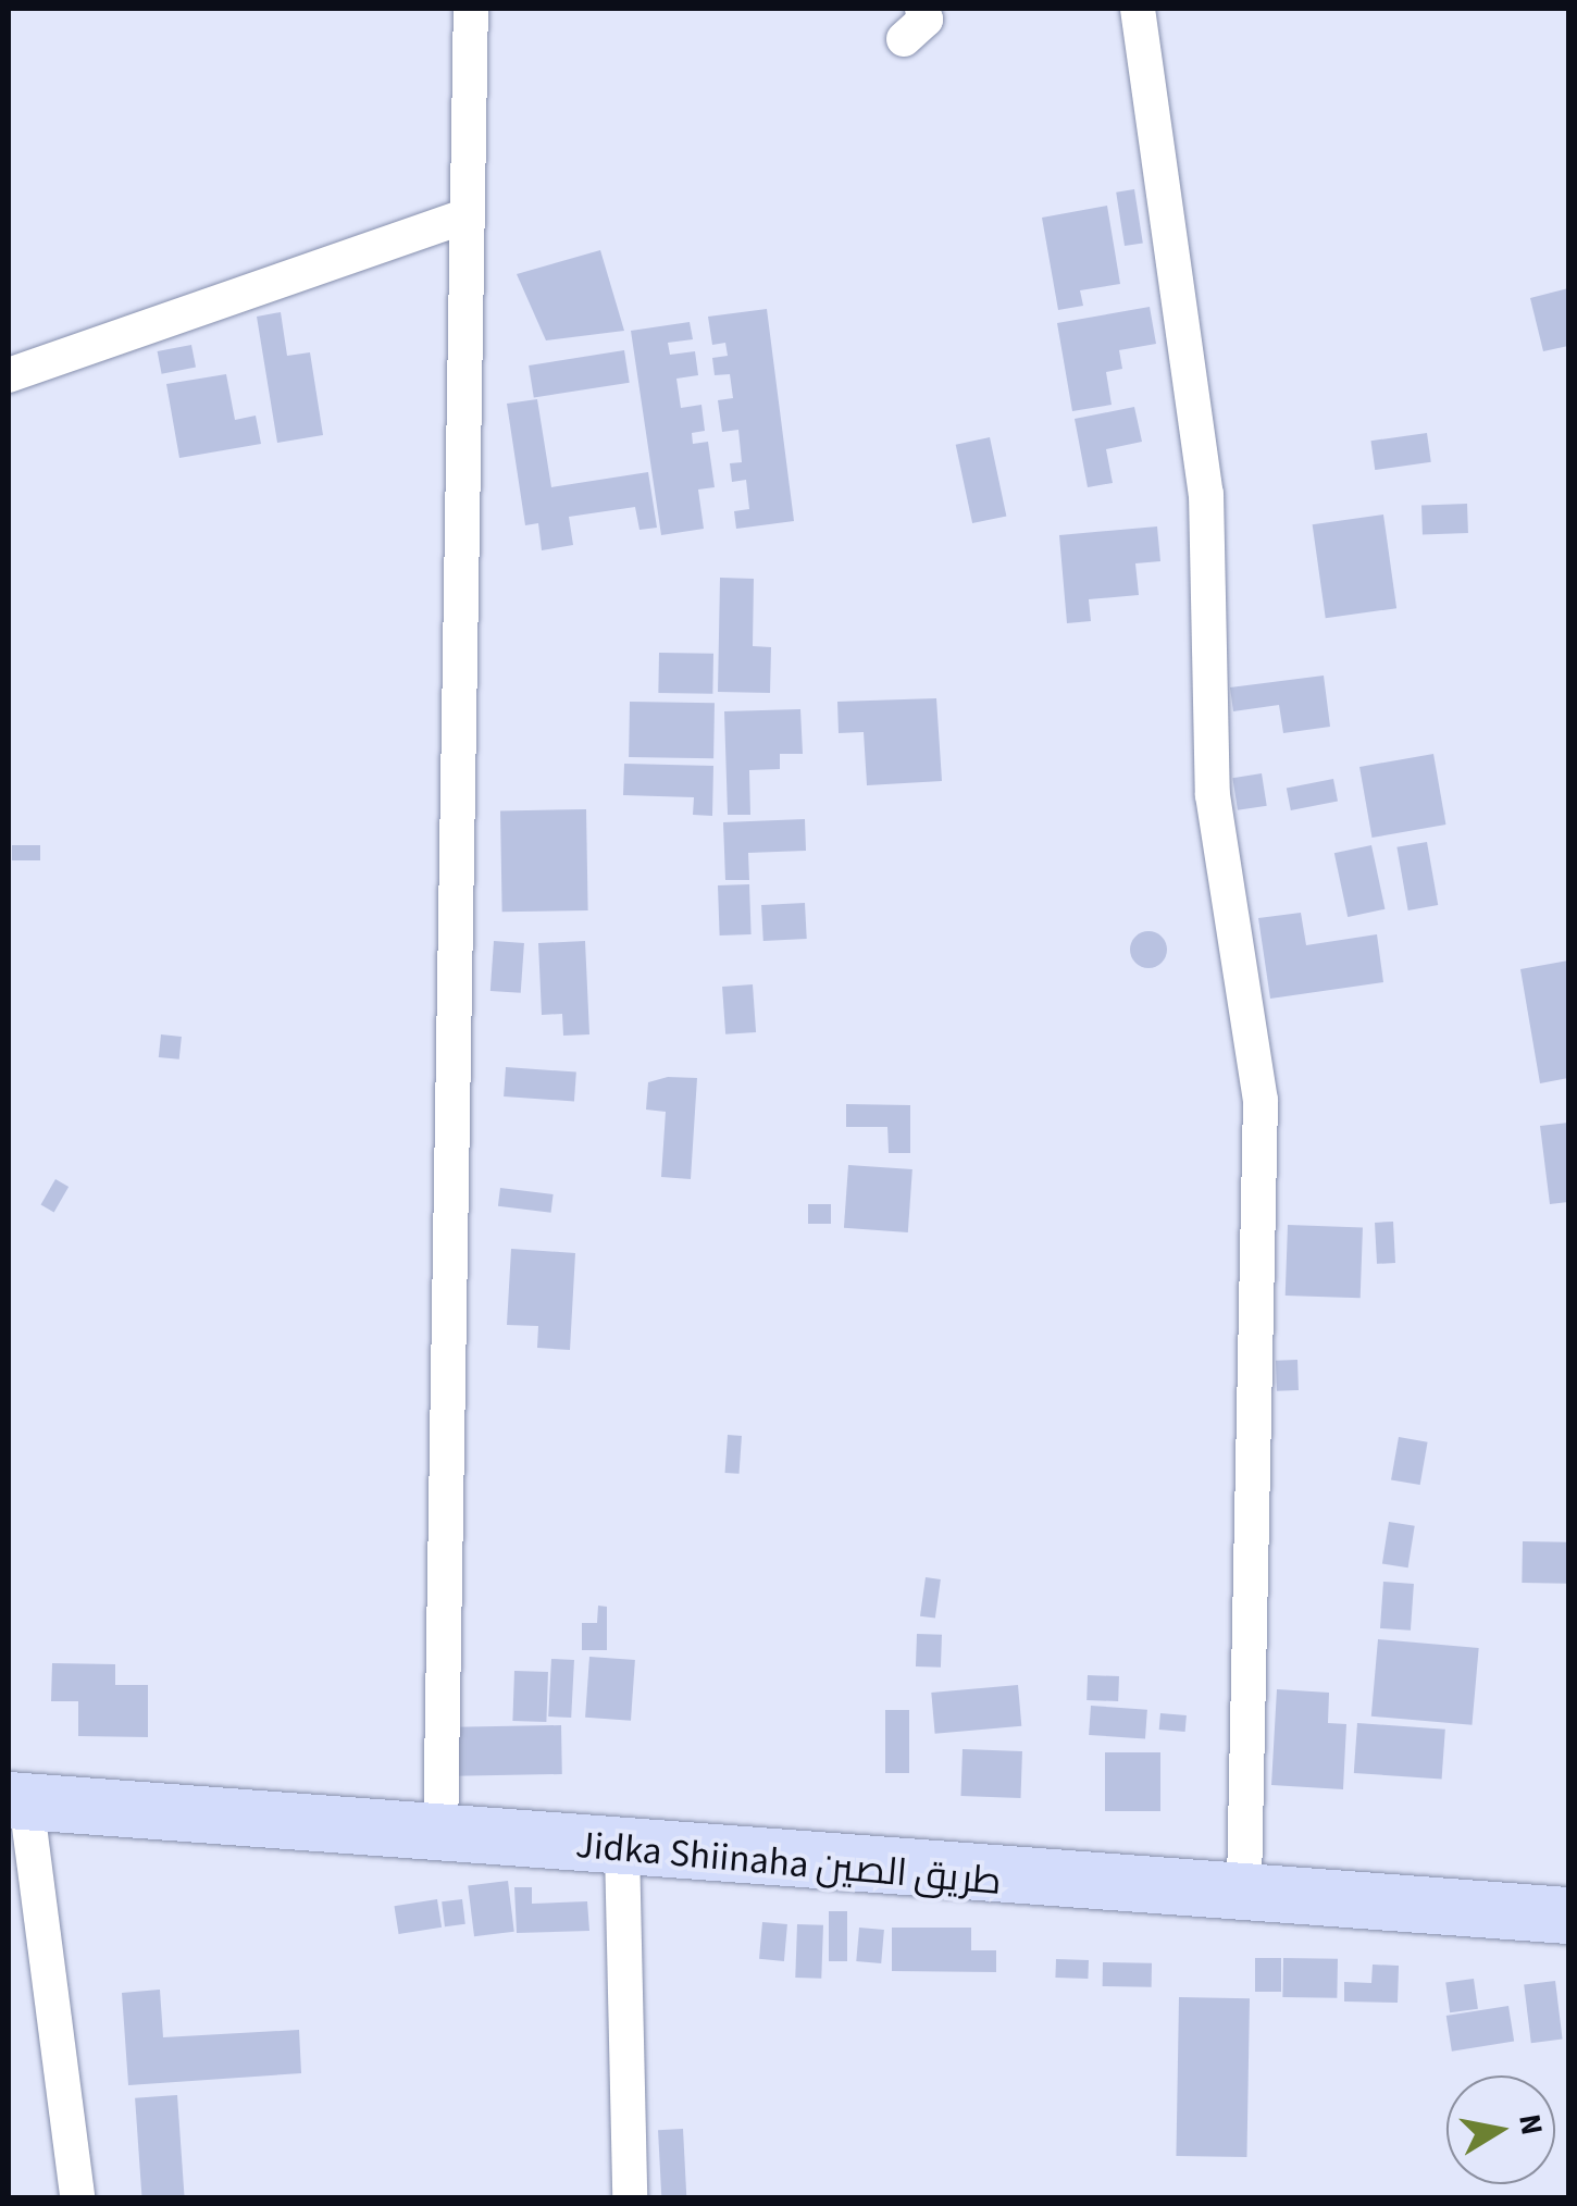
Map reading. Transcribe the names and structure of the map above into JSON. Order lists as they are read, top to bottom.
{
  "streets": {
    "main road": ["Jidka Shiinaha طريق الصين"]
  },
  "north": "right"
}
